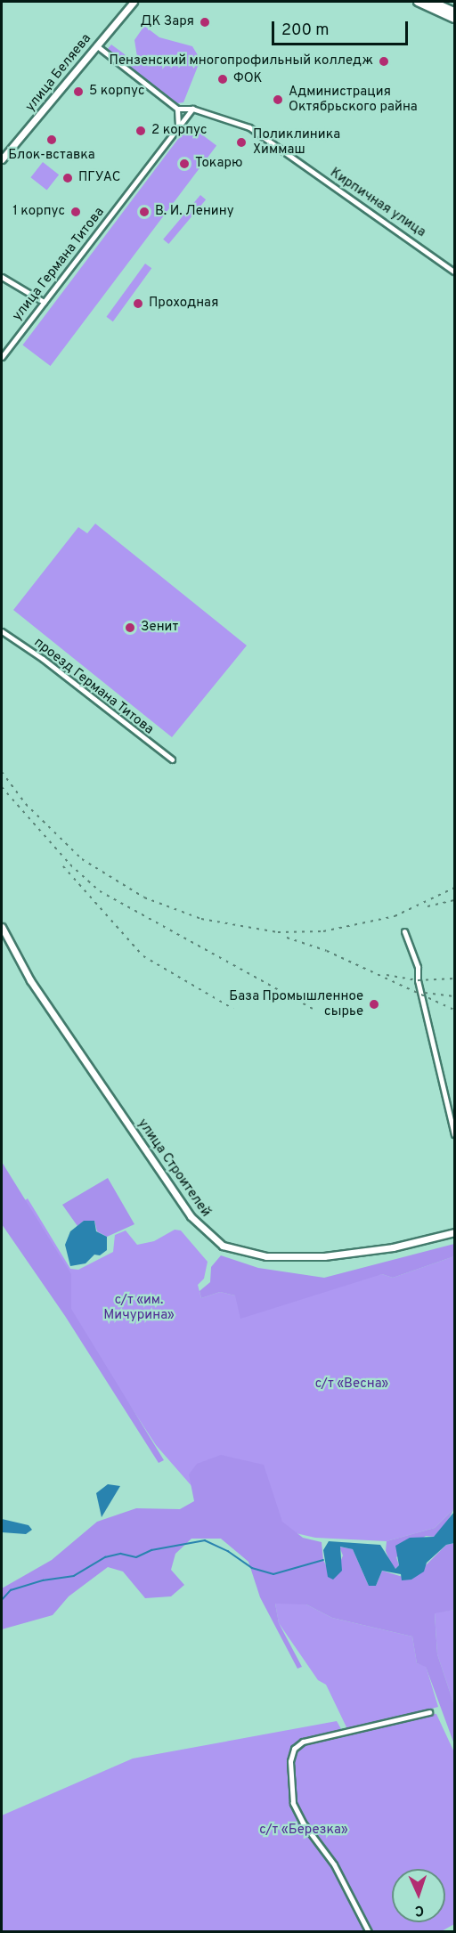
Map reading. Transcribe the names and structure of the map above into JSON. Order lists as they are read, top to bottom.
{
  "streets": {
    "main road": ["улица Беляева", "улица Строителей"],
    "street": ["Кирпичная улица", "улица Германа Титова", "проезд Германа Титова"]
  },
  "crossings": [
    ["Кирпичная улица", "улица Германа Титова"]
  ],
  "parks": ["с/т «им. Мичурина»", "с/т «Весна»", "с/т «Березка»"],
  "places": [
    "ДК Заря",
    "Пензенский многопрофильный колледж",
    "ФОК",
    "5 корпус",
    "Администрация Октябрьского райна",
    "2 корпус",
    "Блок-вставка",
    "Поликлиника Химмаш",
    "Токарю",
    "ПГУАС",
    "1 корпус",
    "В. И. Ленину",
    "Проходная",
    "Зенит",
    "База Промышленное сырье"
  ],
  "scale_bar": "200 m",
  "north": "bottom"
}
